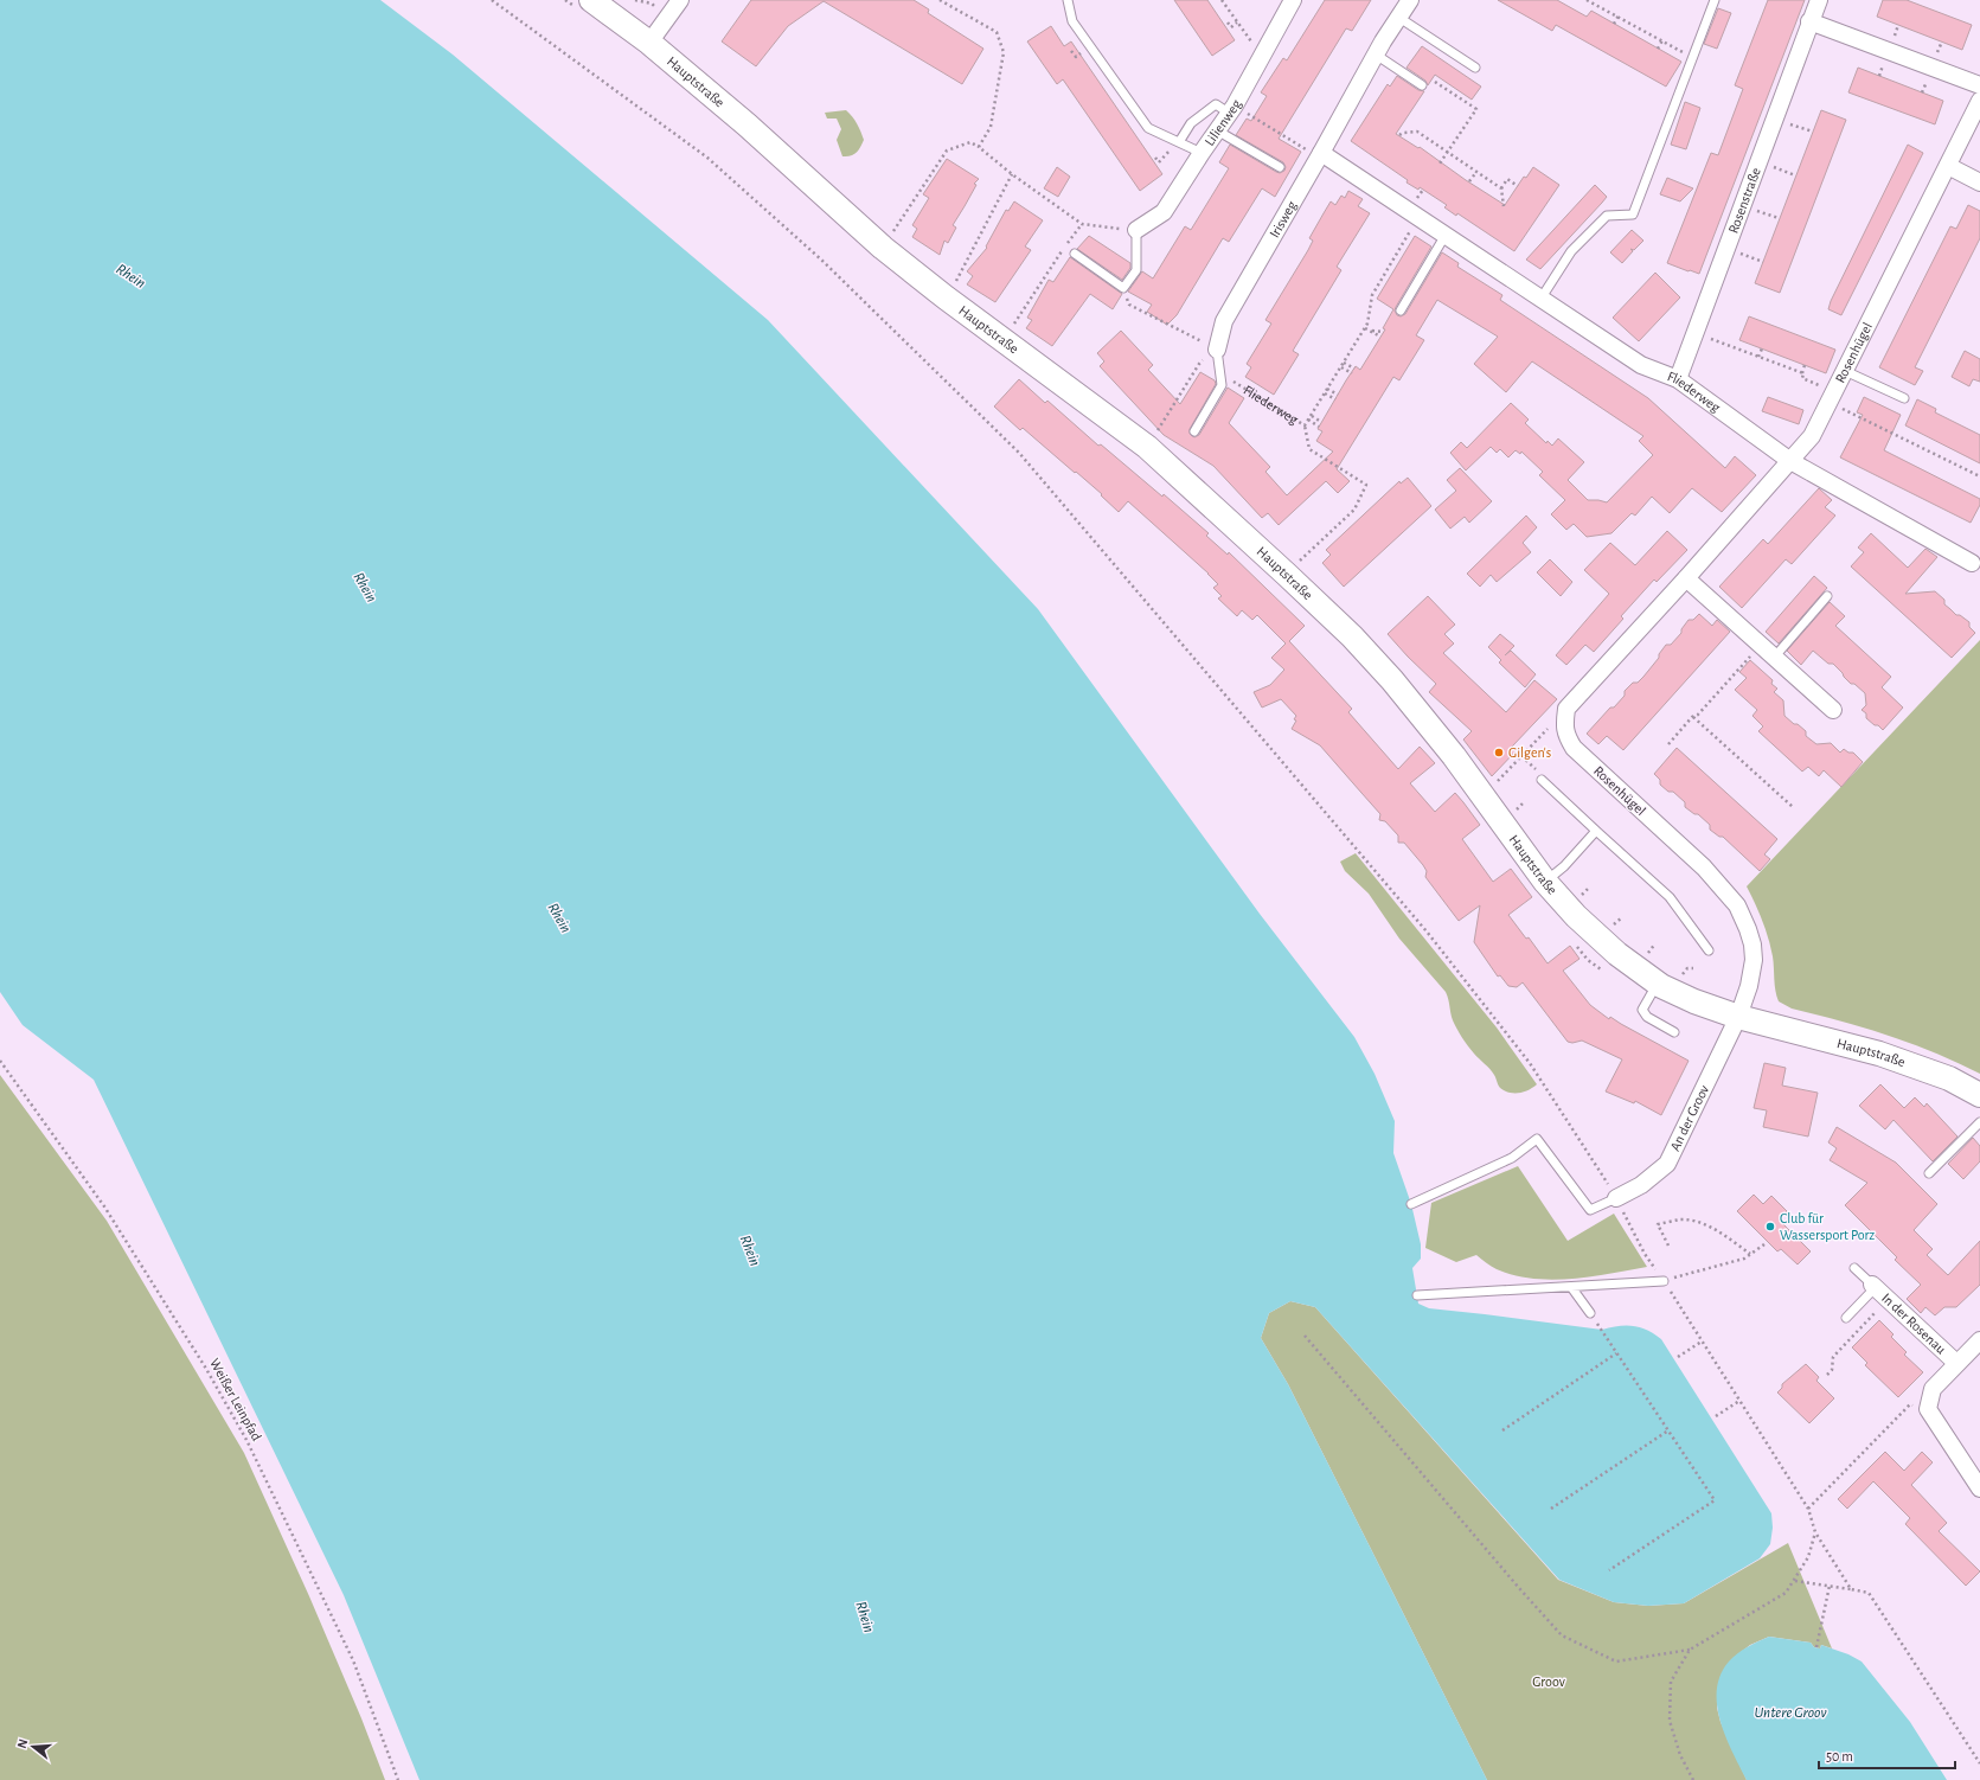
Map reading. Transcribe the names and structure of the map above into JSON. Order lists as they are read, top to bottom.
{
  "streets": {
    "main road": ["Hauptstraße"],
    "street": [
      "Lilienweg",
      "Rosenstraße",
      "Irisweg",
      "Rosenhügel",
      "Fliederweg",
      "An der Groov",
      "In der Rosenau"
    ],
    "path": ["Weißer Leinpfad"]
  },
  "crossings": [
    ["Hauptstraße", "Rosenhügel"],
    ["Hauptstraße", "An der Groov"],
    ["Rosenstraße", "Fliederweg"],
    ["Irisweg", "Fliederweg"],
    ["Rosenhügel", "Fliederweg"],
    ["Rosenhügel", "An der Groov"]
  ],
  "water": ["Rhein", "Untere Groov"],
  "parks": ["Groov"],
  "places": ["Gilgen's", "Club für Wassersport Porz"],
  "scale_bar": "50 m",
  "north": "left"
}
